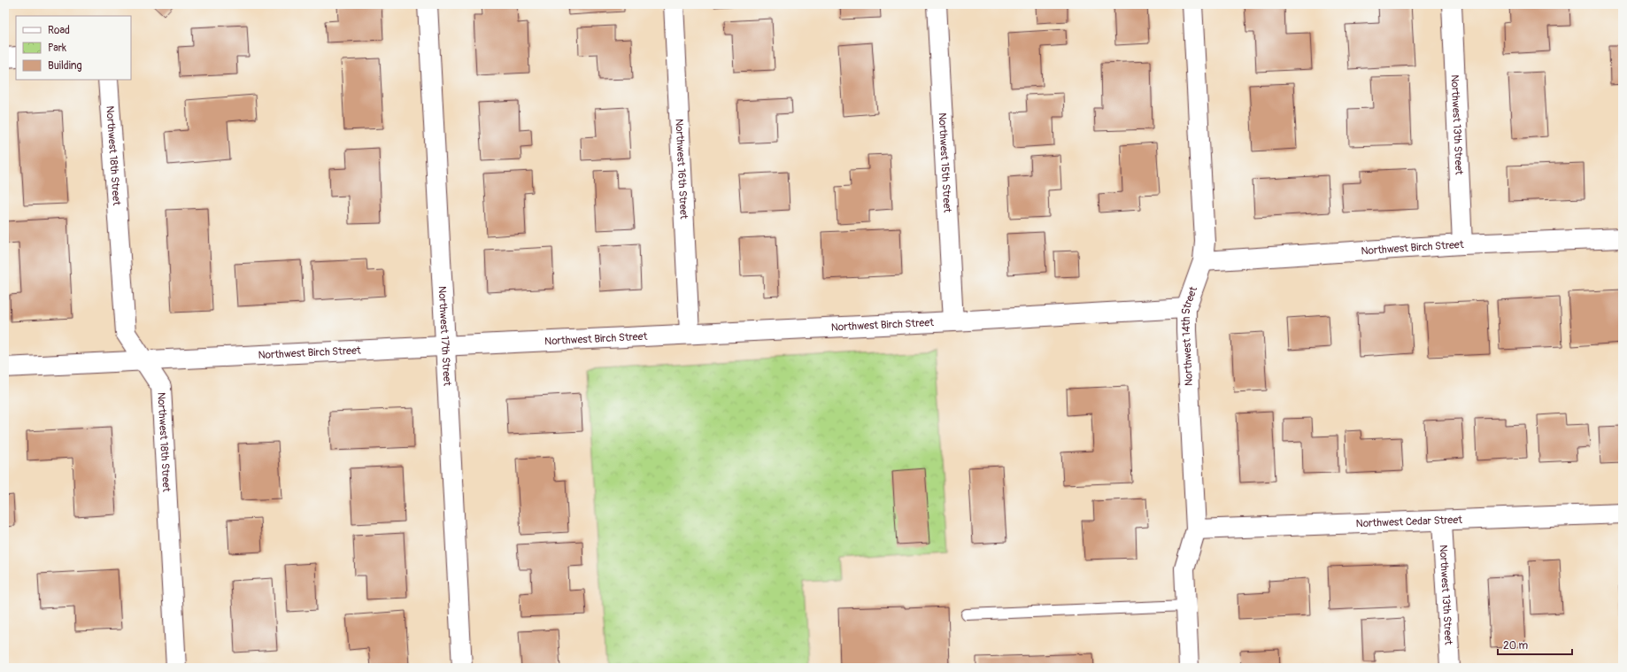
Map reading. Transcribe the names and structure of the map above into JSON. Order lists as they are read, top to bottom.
{
  "streets": {
    "street": [
      "Northwest 13th Street",
      "Northwest 18th Street",
      "Northwest 15th Street",
      "Northwest 16th Street",
      "Northwest Birch Street",
      "Northwest 17th Street",
      "Northwest 14th Street",
      "Northwest Cedar Street"
    ]
  },
  "crossings": [
    ["Northwest 13th Street", "Northwest Birch Street"],
    ["Northwest 13th Street", "Northwest Cedar Street"],
    ["Northwest 18th Street", "Northwest Birch Street"],
    ["Northwest 15th Street", "Northwest Birch Street"],
    ["Northwest 16th Street", "Northwest Birch Street"],
    ["Northwest Birch Street", "Northwest 17th Street"],
    ["Northwest Birch Street", "Northwest 14th Street"],
    ["Northwest 14th Street", "Northwest Cedar Street"]
  ],
  "legend": ["Road", "Park", "Building"],
  "scale_bar": "20 m"
}
